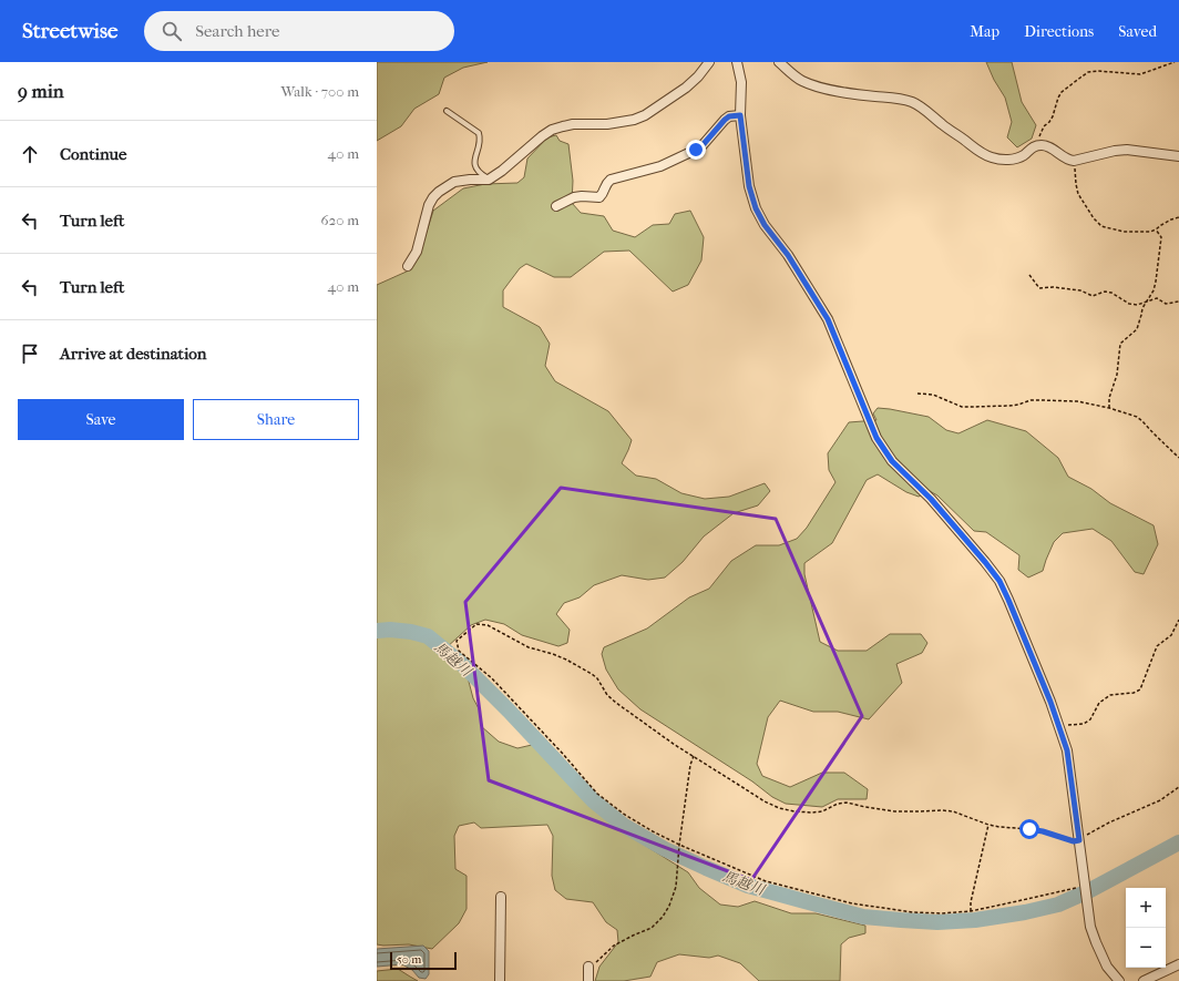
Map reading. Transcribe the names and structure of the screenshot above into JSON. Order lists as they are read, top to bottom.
{
  "water": ["馬越川"],
  "scale_bar": "50 m",
  "page": {
    "header": "Streetwise",
    "search": "Search here",
    "nav": ["Map", "Directions", "Saved"],
    "heading": ["9 min", "Walk · 700 m"],
    "list": [
      ["Continue", "40 m"],
      ["Turn left", "620 m"],
      ["Turn left", "40 m"],
      "Arrive at destination"
    ],
    "buttons": ["Save", "Share"],
    "map_buttons": ["+", "−"],
    "scale": "50 m"
  }
}
